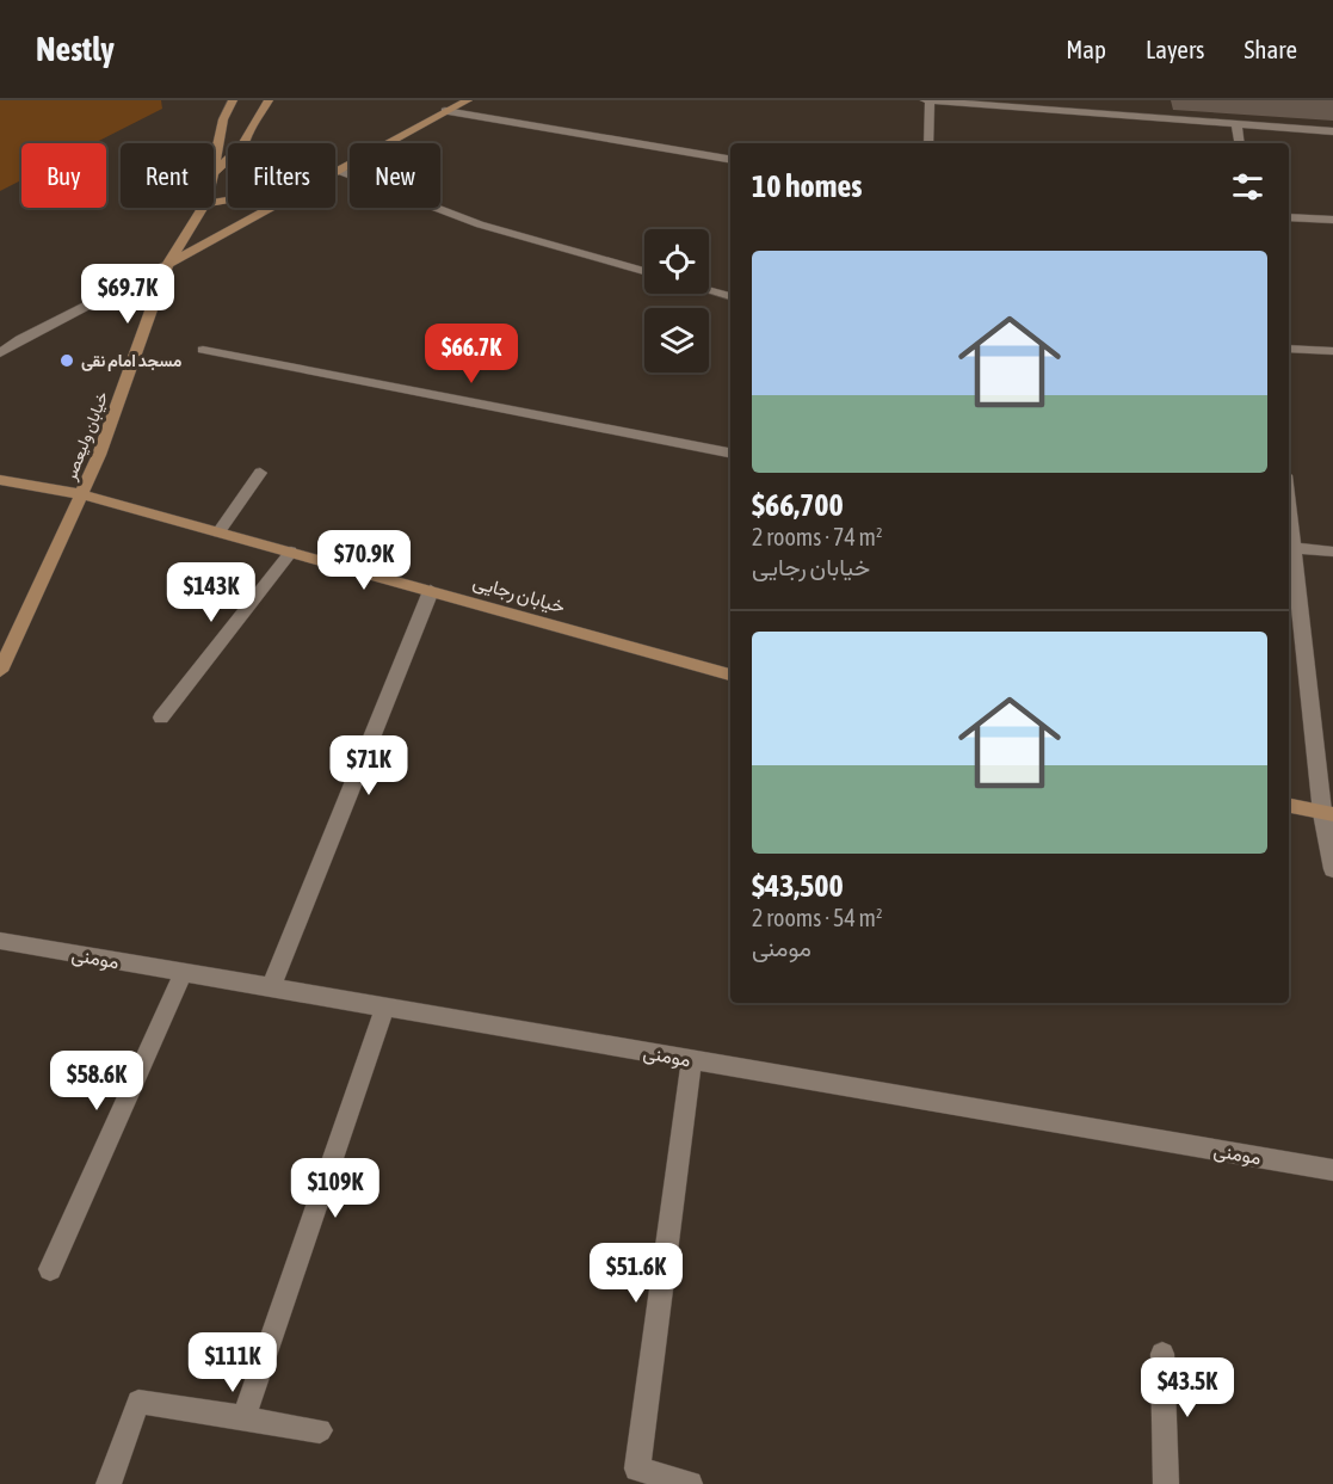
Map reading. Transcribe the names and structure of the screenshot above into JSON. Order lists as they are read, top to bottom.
{
  "streets": {
    "street": ["خیابان ولیعصر", "خیابان رجایی", "مومنی"]
  },
  "crossings": [
    ["خیابان ولیعصر", "خیابان رجایی"]
  ],
  "places": ["مسجد امام نقی"],
  "page": {
    "header": "Nestly",
    "nav": ["Map", "Layers", "Share"],
    "chip": [
      "Buy",
      "Rent",
      "Filters",
      "New"
    ],
    "heading": "10 homes",
    "list": [
      {
        "name": "$66,700",
        "note": "2 rooms · 74 m² · خیابان رجایی"
      },
      {
        "name": "$43,500",
        "note": "2 rooms · 54 m² · مومنی"
      }
    ],
    "price": [
      "$69.7K",
      "$66.7K",
      "$70.9K",
      "$143K",
      "$71K",
      "$58.6K",
      "$109K",
      "$51.6K",
      "$111K",
      "$43.5K"
    ]
  }
}
